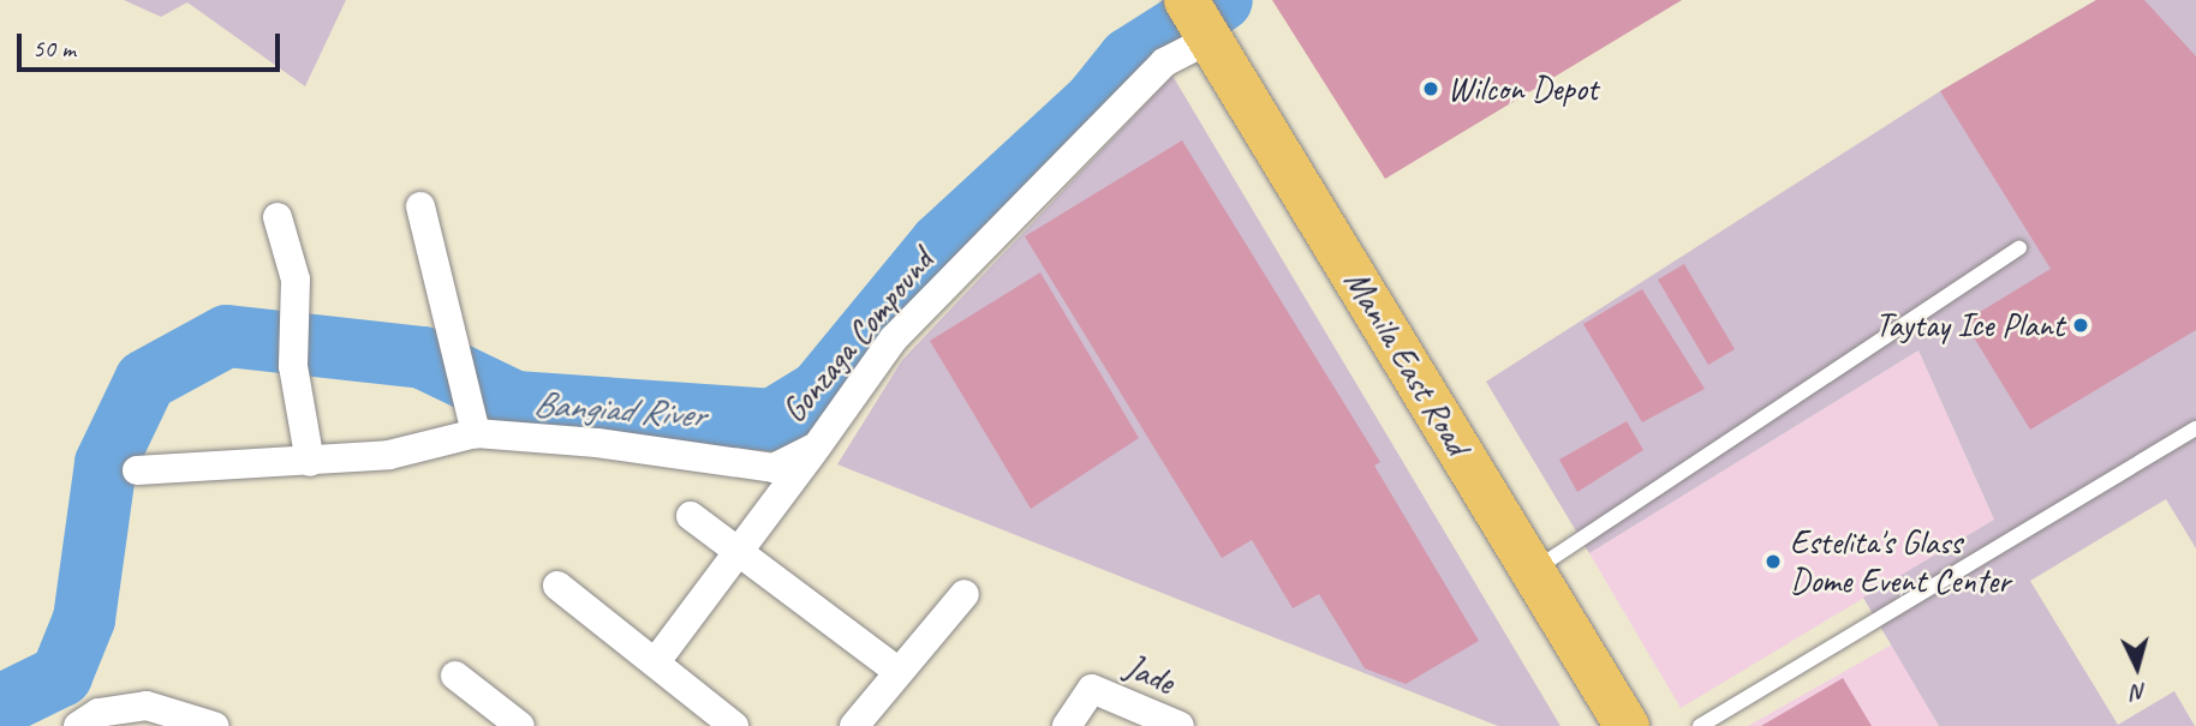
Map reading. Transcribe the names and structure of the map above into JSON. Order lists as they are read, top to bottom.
{
  "streets": {
    "main road": ["Manila East Road"],
    "street": ["Gonzaga Compound", "Jade"]
  },
  "crossings": [
    ["Gonzaga Compound", "Manila East Road"]
  ],
  "water": ["Bangiad River"],
  "places": ["Wilcon Depot", "Taytay Ice Plant", "Estelita's Glass Dome Event Center"],
  "scale_bar": "50 m",
  "north": "bottom"
}
